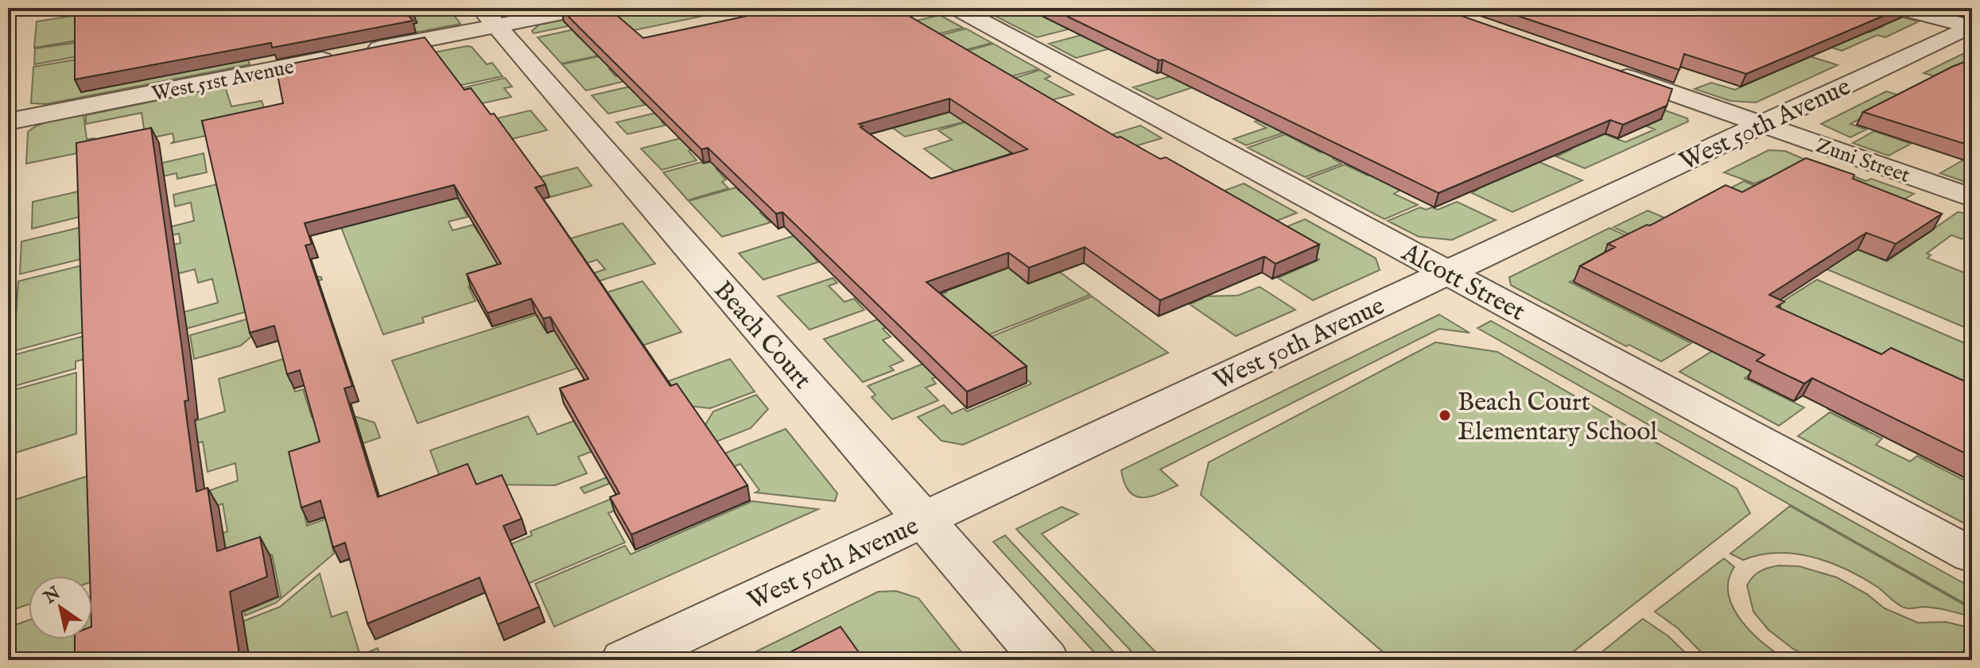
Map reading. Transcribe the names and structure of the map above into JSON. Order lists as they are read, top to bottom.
{
  "streets": {
    "street": [
      "West 51st Avenue",
      "West 50th Avenue",
      "Zuni Street",
      "Alcott Street",
      "Beach Court"
    ]
  },
  "crossings": [
    ["West 51st Avenue", "Beach Court"],
    ["West 50th Avenue", "Zuni Street"],
    ["West 50th Avenue", "Alcott Street"],
    ["West 50th Avenue", "Beach Court"]
  ],
  "places": ["Beach Court Elementary School"],
  "north": "top left"
}
